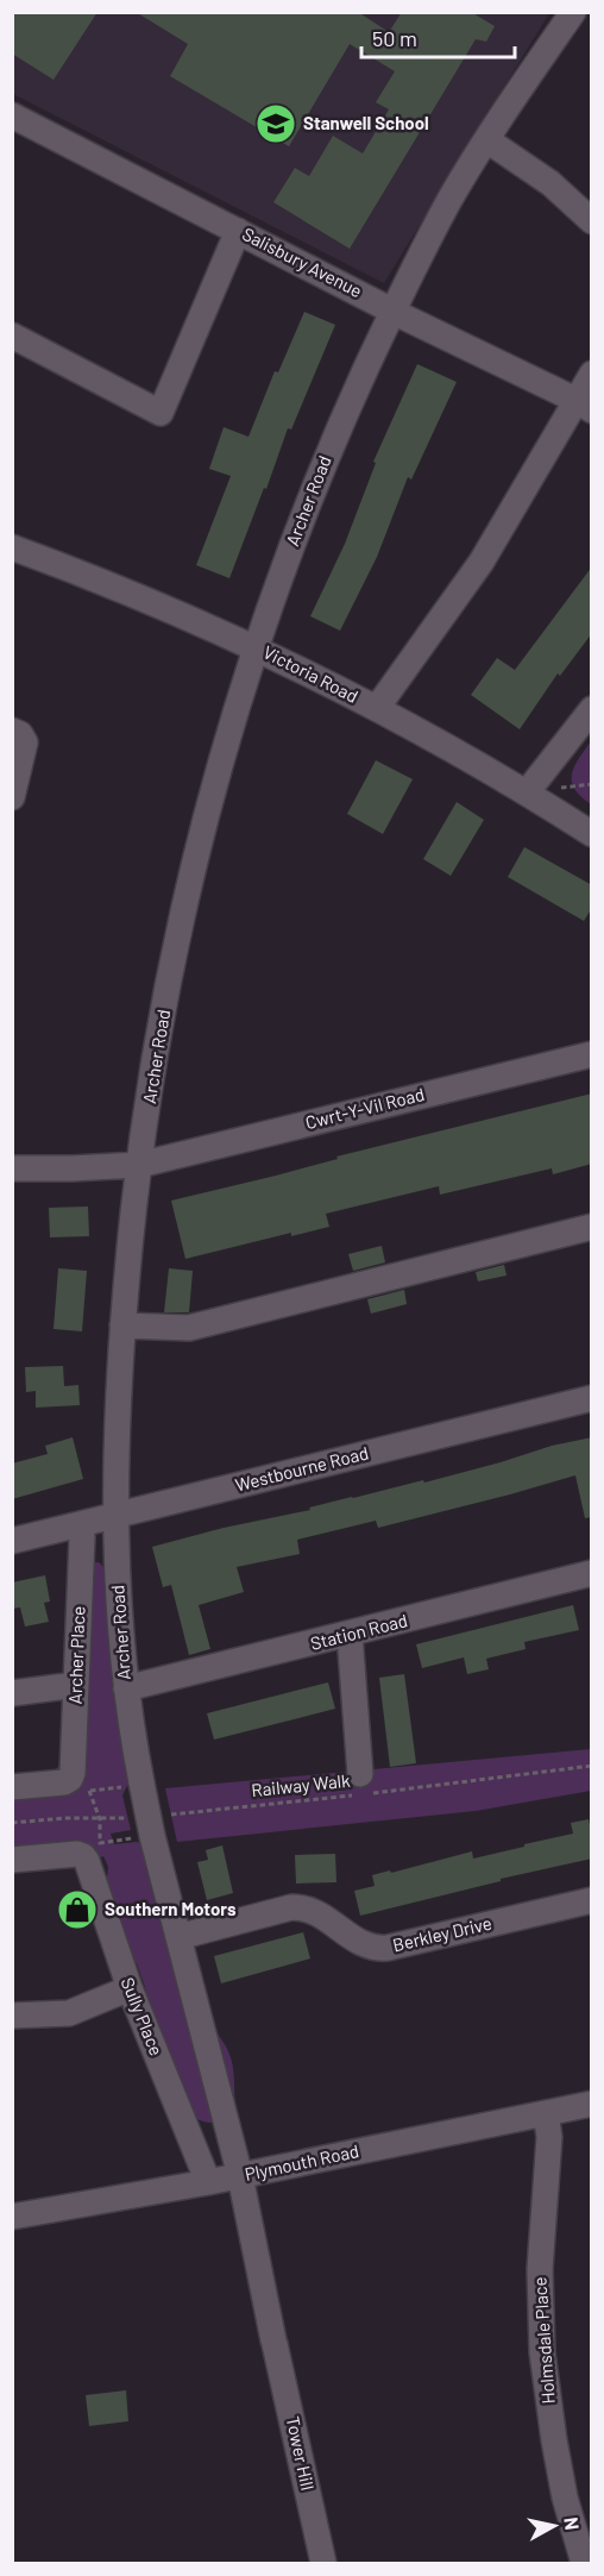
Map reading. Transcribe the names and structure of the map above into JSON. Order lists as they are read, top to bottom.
{
  "streets": {
    "street": [
      "Salisbury Avenue",
      "Archer Road",
      "Victoria Road",
      "Cwrt-Y-Vil Road",
      "Westbourne Road",
      "Station Road",
      "Archer Place",
      "Berkley Drive",
      "Sully Place",
      "Plymouth Road",
      "Holmsdale Place",
      "Tower Hill"
    ],
    "path": ["Railway Walk"]
  },
  "crossings": [
    ["Salisbury Avenue", "Archer Road"],
    ["Archer Road", "Victoria Road"],
    ["Archer Road", "Cwrt-Y-Vil Road"],
    ["Archer Road", "Westbourne Road"],
    ["Archer Road", "Station Road"],
    ["Archer Road", "Railway Walk"],
    ["Archer Road", "Berkley Drive"],
    ["Archer Road", "Plymouth Road"],
    ["Archer Road", "Tower Hill"],
    ["Westbourne Road", "Archer Place"],
    ["Sully Place", "Plymouth Road"],
    ["Plymouth Road", "Holmsdale Place"],
    ["Plymouth Road", "Tower Hill"]
  ],
  "places": {
    "school or university": ["Stanwell School"],
    "shop": ["Southern Motors"]
  },
  "scale_bar": "50 m",
  "north": "right"
}
